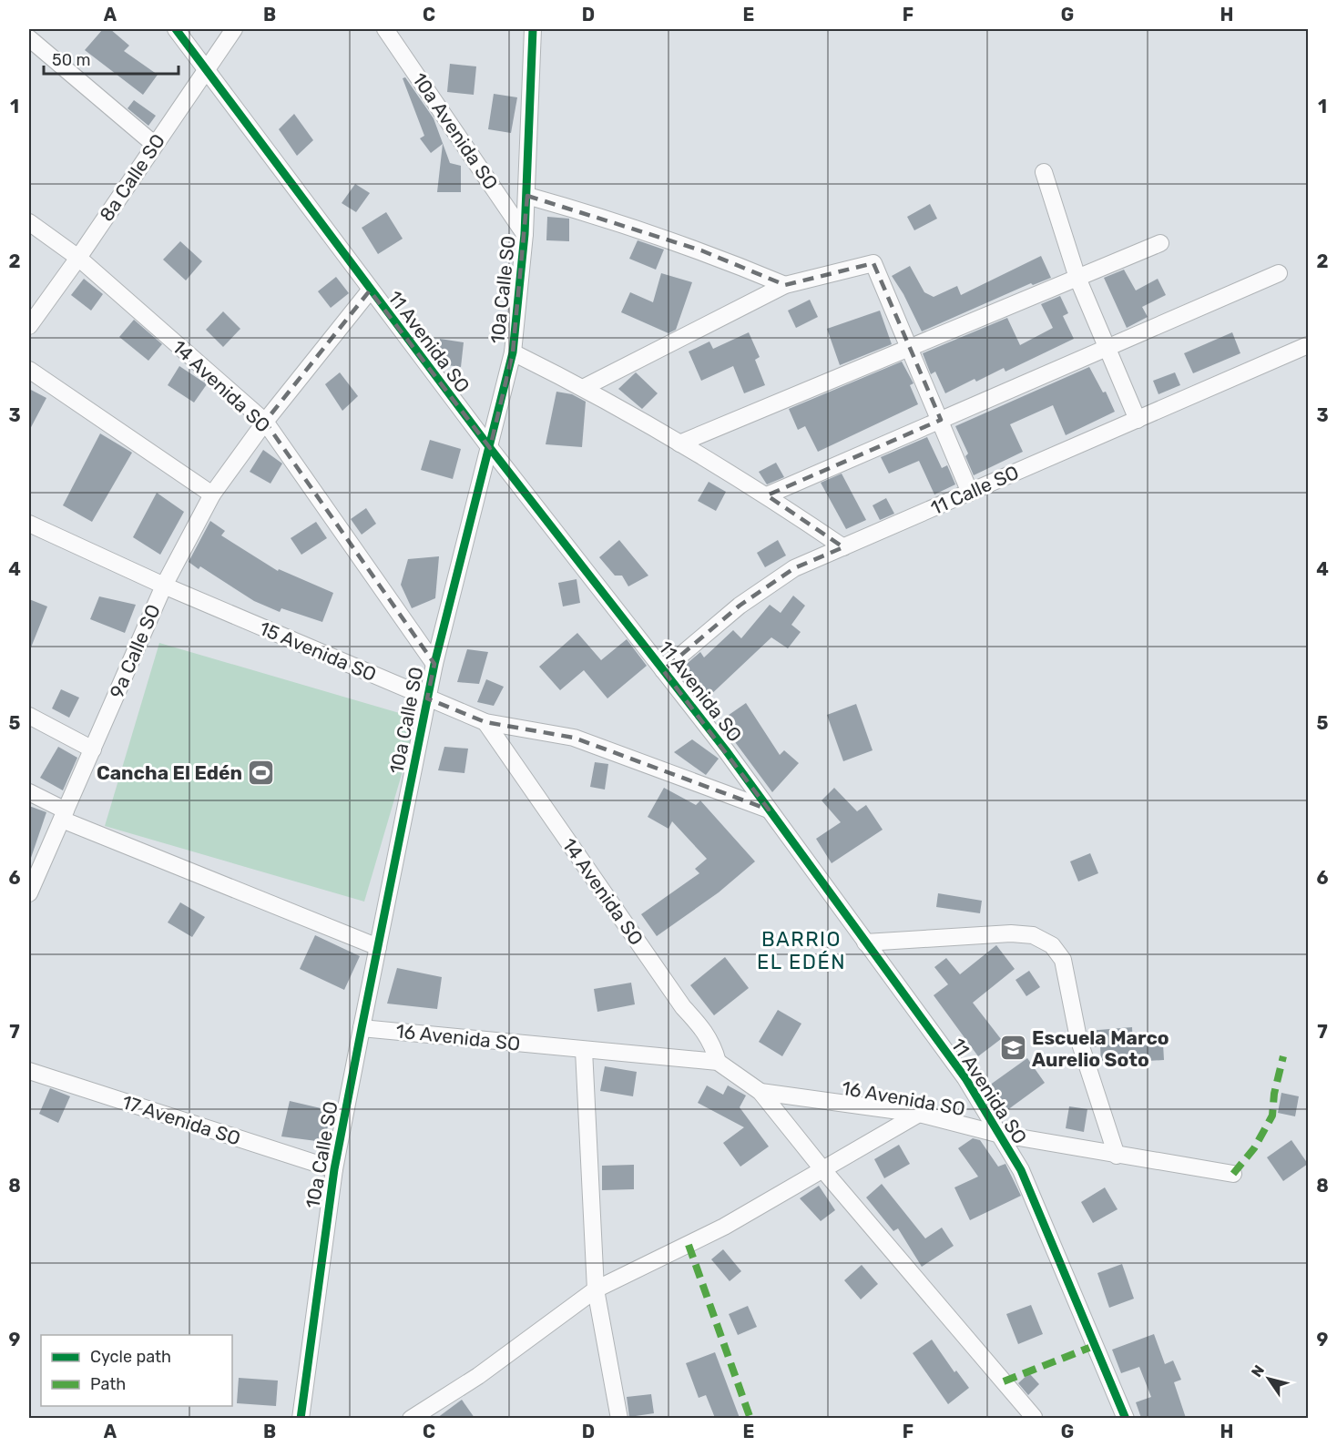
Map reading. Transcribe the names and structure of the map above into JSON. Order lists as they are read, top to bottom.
{
  "streets": {
    "street": [
      "10a Avenida SO",
      "8a Calle SO",
      "10a Calle SO",
      "11 Avenida SO",
      "14 Avenida SO",
      "11 Calle SO",
      "9a Calle SO",
      "15 Avenida SO",
      "16 Avenida SO",
      "17 Avenida SO"
    ]
  },
  "crossings": [
    ["10a Avenida SO", "10a Calle SO"],
    ["8a Calle SO", "11 Avenida SO"],
    ["8a Calle SO", "14 Avenida SO"],
    ["10a Calle SO", "11 Avenida SO"],
    ["10a Calle SO", "14 Avenida SO"],
    ["10a Calle SO", "15 Avenida SO"],
    ["10a Calle SO", "16 Avenida SO"],
    ["10a Calle SO", "17 Avenida SO"],
    ["11 Avenida SO", "11 Calle SO"],
    ["11 Avenida SO", "9a Calle SO"],
    ["11 Avenida SO", "15 Avenida SO"],
    ["11 Avenida SO", "16 Avenida SO"],
    ["14 Avenida SO", "9a Calle SO"],
    ["14 Avenida SO", "15 Avenida SO"],
    ["14 Avenida SO", "16 Avenida SO"],
    ["9a Calle SO", "15 Avenida SO"]
  ],
  "districts": ["BARRIO EL EDÉN"],
  "places": {
    "sports": ["Cancha El Edén"],
    "school or university": ["Escuela Marco Aurelio Soto"]
  },
  "legend": ["Cycle path", "Path"],
  "scale_bar": "50 m",
  "north": "top left",
  "grid": {
    "columns": [
      "A",
      "B",
      "C",
      "D",
      "E",
      "F",
      "G",
      "H"
    ],
    "rows": [
      "1",
      "2",
      "3",
      "4",
      "5",
      "6",
      "7",
      "8",
      "9"
    ]
  }
}
